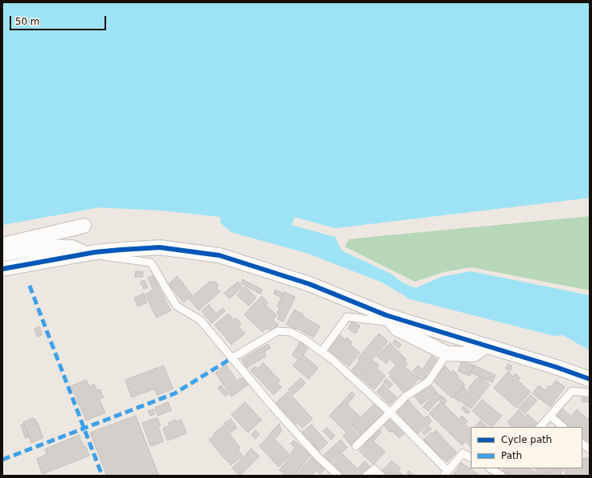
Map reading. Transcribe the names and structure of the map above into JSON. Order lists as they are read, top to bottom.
{
  "legend": ["Cycle path", "Path"],
  "scale_bar": "50 m"
}
